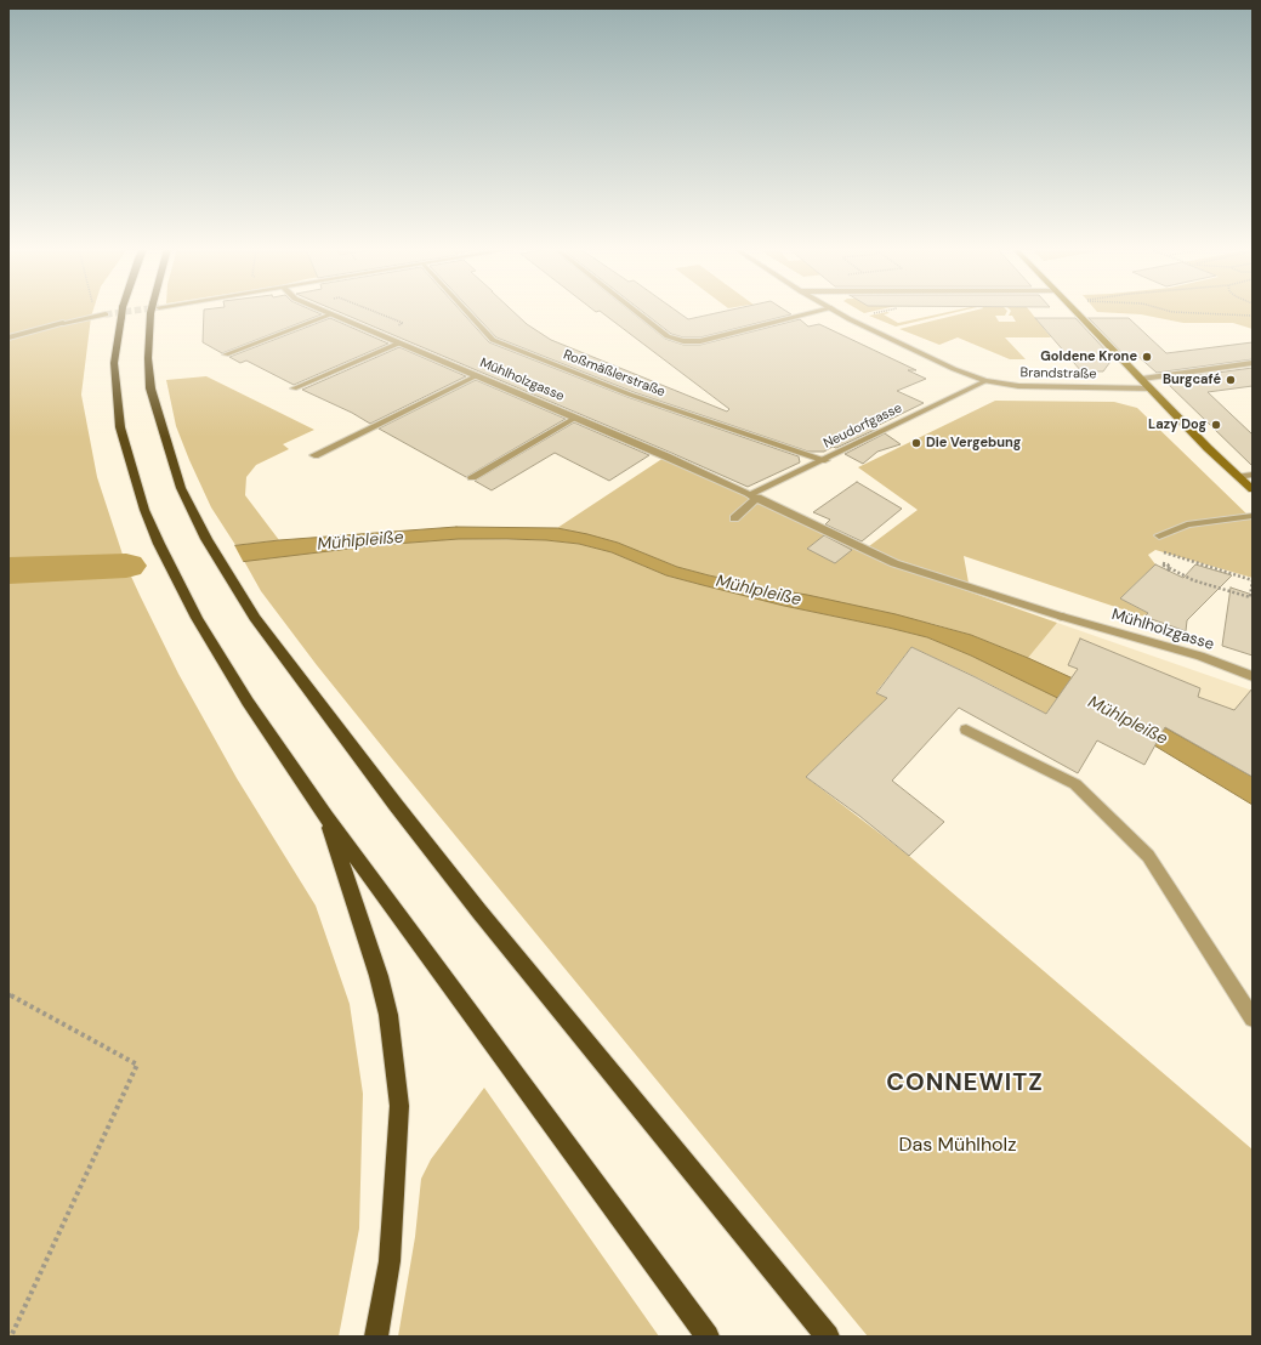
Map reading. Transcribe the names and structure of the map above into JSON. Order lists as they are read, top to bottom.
{
  "streets": {
    "street": [
      "Roßmäßlerstraße",
      "Brandstraße",
      "Mühlholzgasse",
      "Neudorfgasse"
    ]
  },
  "crossings": [
    ["Roßmäßlerstraße", "Neudorfgasse"],
    ["Brandstraße", "Neudorfgasse"],
    ["Mühlholzgasse", "Neudorfgasse"]
  ],
  "districts": ["CONNEWITZ"],
  "water": ["Mühlpleiße"],
  "parks": ["Das Mühlholz"],
  "places": [
    "Goldene Krone",
    "Burgcafé",
    "Lazy Dog",
    "Die Vergebung"
  ]
}
